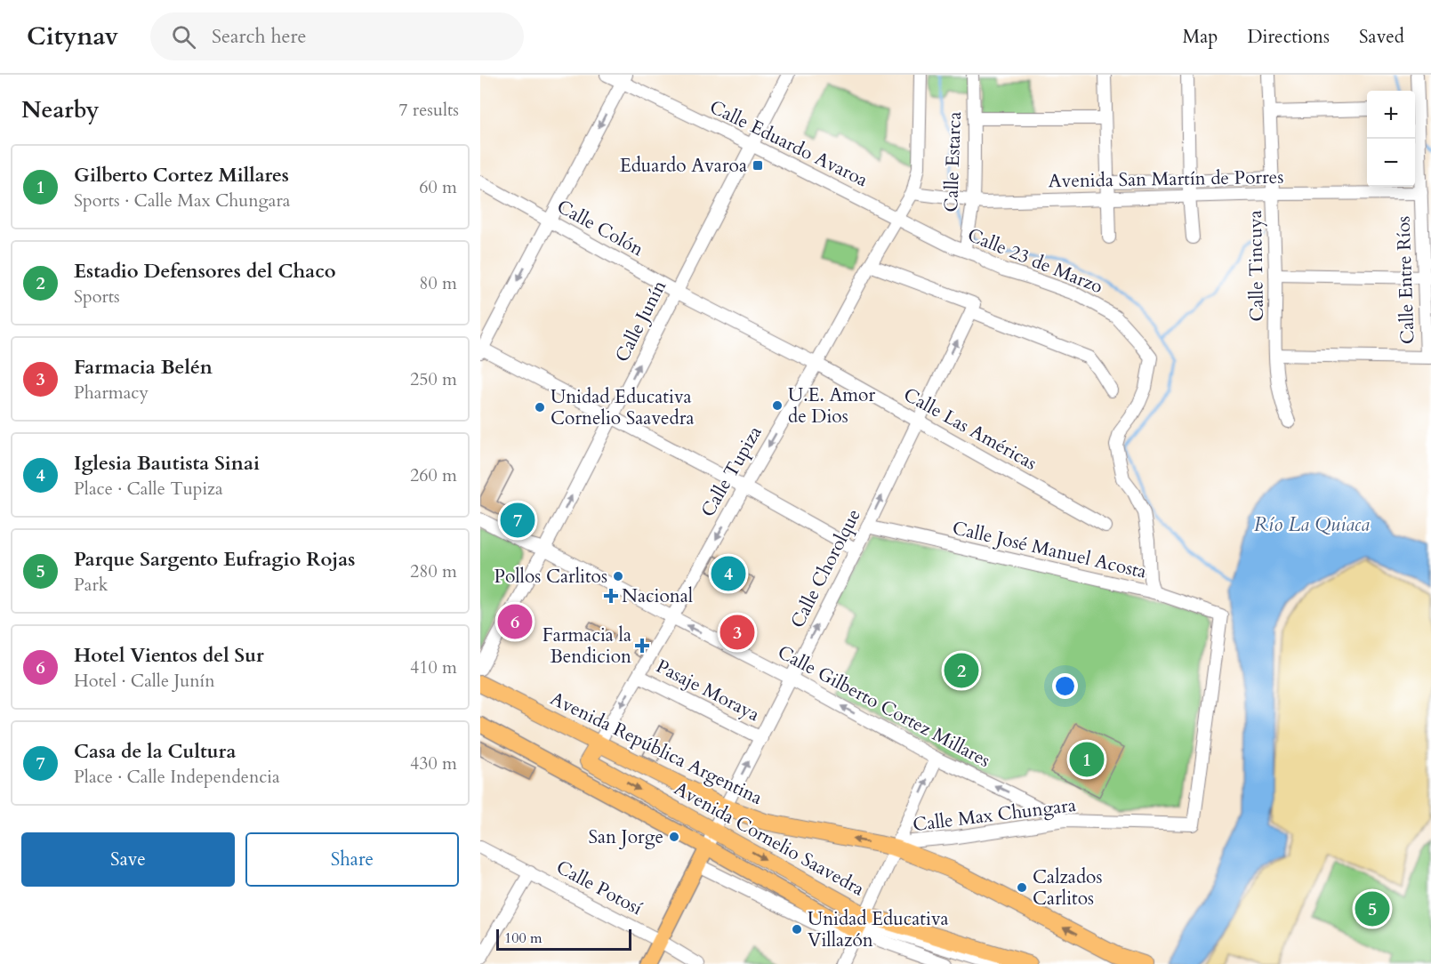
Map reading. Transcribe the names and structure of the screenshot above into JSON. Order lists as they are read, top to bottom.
{
  "streets": {
    "highway": ["Calle Tupiza", "Avenida República Argentina", "Avenida Cornelio Saavedra"],
    "street": [
      "Calle Eduardo Avaroa",
      "Calle Estarca",
      "Avenida San Martín de Porres",
      "Calle Colón",
      "Calle 23 de Marzo",
      "Calle Tincuya",
      "Calle Entre Ríos",
      "Calle Junín",
      "Calle Las Américas",
      "Calle José Manuel Acosta",
      "Calle Chorolque",
      "Pasaje Moraya",
      "Calle Gilberto Cortez Millares",
      "Calle Max Chungara",
      "Calle Potosí"
    ]
  },
  "crossings": [
    ["Calle Eduardo Avaroa", "Calle 23 de Marzo"],
    ["Calle Eduardo Avaroa", "Calle Junín"],
    ["Calle Eduardo Avaroa", "Calle Tupiza"],
    ["Calle Estarca", "Avenida San Martín de Porres"],
    ["Calle Estarca", "Calle 23 de Marzo"],
    ["Avenida San Martín de Porres", "Calle Tincuya"],
    ["Avenida San Martín de Porres", "Calle Entre Ríos"],
    ["Avenida San Martín de Porres", "Calle Tupiza"],
    ["Calle Colón", "Calle Junín"],
    ["Calle Colón", "Calle Las Américas"],
    ["Calle Colón", "Calle Tupiza"],
    ["Calle 23 de Marzo", "Calle Tupiza"],
    ["Calle 23 de Marzo", "Calle José Manuel Acosta"],
    ["Calle Junín", "Calle Gilberto Cortez Millares"],
    ["Calle Las Américas", "Calle Tupiza"],
    ["Calle Las Américas", "Calle Chorolque"],
    ["Calle Tupiza", "Pasaje Moraya"],
    ["Calle Tupiza", "Calle Gilberto Cortez Millares"],
    ["Calle Tupiza", "Avenida República Argentina"],
    ["Calle Tupiza", "Avenida Cornelio Saavedra"],
    ["Calle José Manuel Acosta", "Calle Chorolque"],
    ["Calle José Manuel Acosta", "Calle Max Chungara"],
    ["Calle Chorolque", "Pasaje Moraya"],
    ["Calle Chorolque", "Calle Gilberto Cortez Millares"],
    ["Calle Chorolque", "Avenida República Argentina"],
    ["Calle Chorolque", "Avenida Cornelio Saavedra"],
    ["Calle Gilberto Cortez Millares", "Calle Max Chungara"],
    ["Avenida República Argentina", "Calle Max Chungara"]
  ],
  "one_way": [
    "Calle Junín",
    "Calle Tupiza",
    "Calle Chorolque",
    "Calle Gilberto Cortez Millares",
    "Avenida República Argentina",
    "Avenida Cornelio Saavedra"
  ],
  "water": ["Río La Quiaca"],
  "places": {
    "transit": ["Eduardo Avaroa"],
    "other": [
      "U.E. Amor de Dios",
      "Unidad Educativa Cornelio Saavedra",
      "Pollos Carlitos",
      "San Jorge",
      "Calzados Carlitos",
      "Unidad Educativa Villazón"
    ],
    "health": ["Nacional", "Farmacia la Bendicion"]
  },
  "scale_bar": "100 m",
  "page": {
    "header": "Citynav",
    "search": "Search here",
    "nav": ["Map", "Directions", "Saved"],
    "heading": ["Nearby", "7 results"],
    "map_buttons": ["+", "−"],
    "list": [
      {
        "mark": "1",
        "name": "Gilberto Cortez Millares",
        "note": "Sports · Calle Max Chungara",
        "value": "60 m"
      },
      {
        "mark": "2",
        "name": "Estadio Defensores del Chaco",
        "note": "Sports",
        "value": "80 m"
      },
      {
        "mark": "3",
        "name": "Farmacia Belén",
        "note": "Pharmacy",
        "value": "250 m"
      },
      {
        "mark": "4",
        "name": "Iglesia Bautista Sinai",
        "note": "Place · Calle Tupiza",
        "value": "260 m"
      },
      {
        "mark": "5",
        "name": "Parque Sargento Eufragio Rojas",
        "note": "Park",
        "value": "280 m"
      },
      {
        "mark": "6",
        "name": "Hotel Vientos del Sur",
        "note": "Hotel · Calle Junín",
        "value": "410 m"
      },
      {
        "mark": "7",
        "name": "Casa de la Cultura",
        "note": "Place · Calle Independencia",
        "value": "430 m"
      }
    ],
    "pins": [
      "7",
      "4",
      "6",
      "3",
      "2",
      "1",
      "5"
    ],
    "buttons": ["Save", "Share"],
    "scale": "100 m"
  }
}
